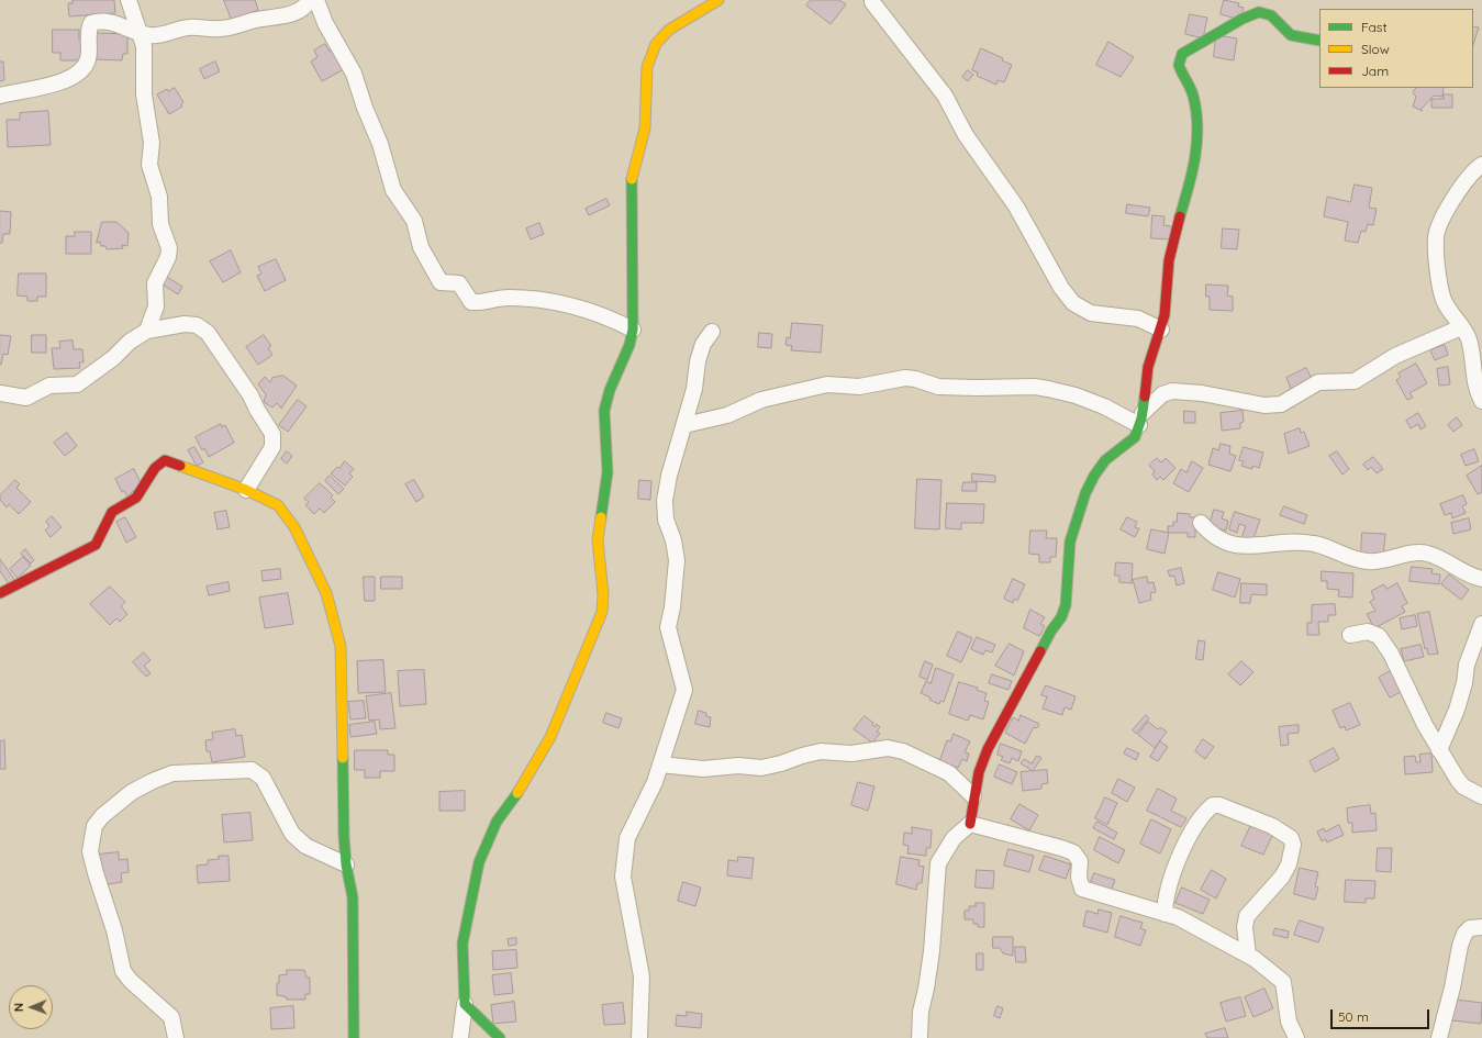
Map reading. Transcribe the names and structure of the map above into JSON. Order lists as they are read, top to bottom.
{
  "legend": ["Fast", "Slow", "Jam"],
  "scale_bar": "50 m",
  "north": "left"
}
